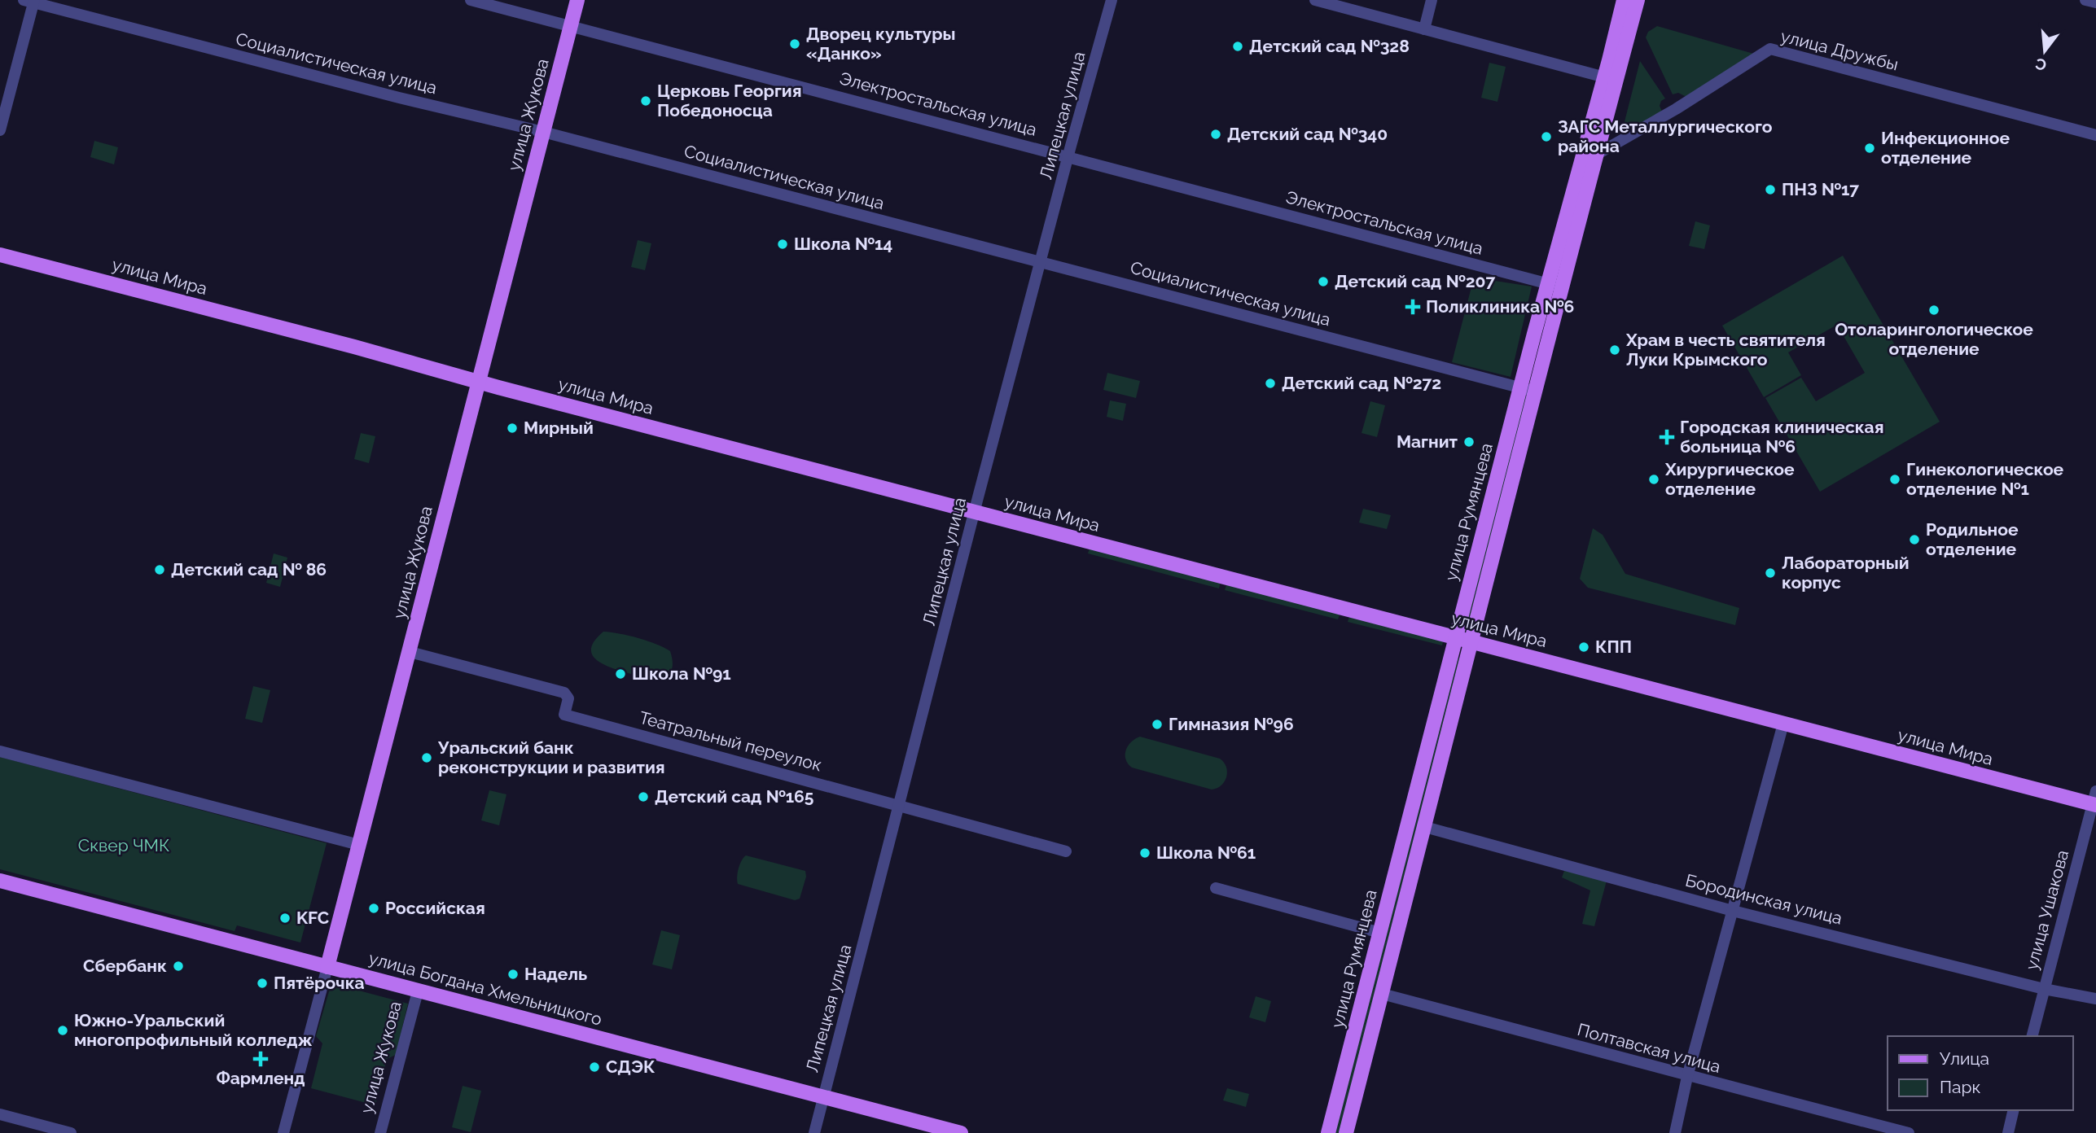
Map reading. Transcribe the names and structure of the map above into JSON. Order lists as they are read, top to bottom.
{
  "streets": {
    "main road": [
      "улица Жукова",
      "улица Мира",
      "улица Румянцева",
      "улица Богдана Хмельницкого"
    ],
    "street": [
      "улица Дружбы",
      "Социалистическая улица",
      "Электростальская улица",
      "Липецкая улица",
      "Театральный переулок",
      "Бородинская улица",
      "улица Ушакова",
      "Полтавская улица"
    ]
  },
  "crossings": [
    ["улица Дружбы", "улица Румянцева"],
    ["Социалистическая улица", "улица Жукова"],
    ["Социалистическая улица", "Липецкая улица"],
    ["Социалистическая улица", "улица Румянцева"],
    ["Электростальская улица", "улица Жукова"],
    ["Электростальская улица", "Липецкая улица"],
    ["Электростальская улица", "улица Румянцева"],
    ["улица Жукова", "улица Мира"],
    ["улица Жукова", "Театральный переулок"],
    ["улица Жукова", "улица Богдана Хмельницкого"],
    ["Липецкая улица", "улица Мира"],
    ["Липецкая улица", "Театральный переулок"],
    ["Липецкая улица", "улица Богдана Хмельницкого"],
    ["улица Мира", "улица Румянцева"],
    ["улица Мира", "улица Ушакова"],
    ["улица Румянцева", "Бородинская улица"],
    ["улица Румянцева", "Полтавская улица"],
    ["Бородинская улица", "улица Ушакова"]
  ],
  "parks": ["Сквер ЧМК"],
  "places": {
    "other": [
      "Дворец культуры «Данко»",
      "Детский сад №328",
      "Церковь Георгия Победоносца",
      "Детский сад №340",
      "ЗАГС Металлургического района",
      "Инфекционное отделение",
      "ПНЗ №17",
      "Школа №14",
      "Детский сад №207",
      "Отоларингологическое отделение",
      "Храм в честь святителя Луки Крымского",
      "Детский сад №272",
      "Мирный",
      "Магнит",
      "Хирургическое отделение",
      "Гинекологическое отделение №1",
      "Родильное отделение",
      "Детский сад № 86",
      "Лабораторный корпус",
      "КПП",
      "Школа №91",
      "Гимназия №96",
      "Уральский банк реконструкции и развития",
      "Детский сад №165",
      "Школа №61",
      "Российская",
      "KFC",
      "Сбербанк",
      "Надель",
      "Пятёрочка",
      "Южно-Уральский многопрофильный колледж",
      "СДЭК"
    ],
    "health": ["Поликлиника №6", "Городская клиническая больница №6", "Фармленд"]
  },
  "legend": ["Улица", "Парк"],
  "north": "bottom"
}
